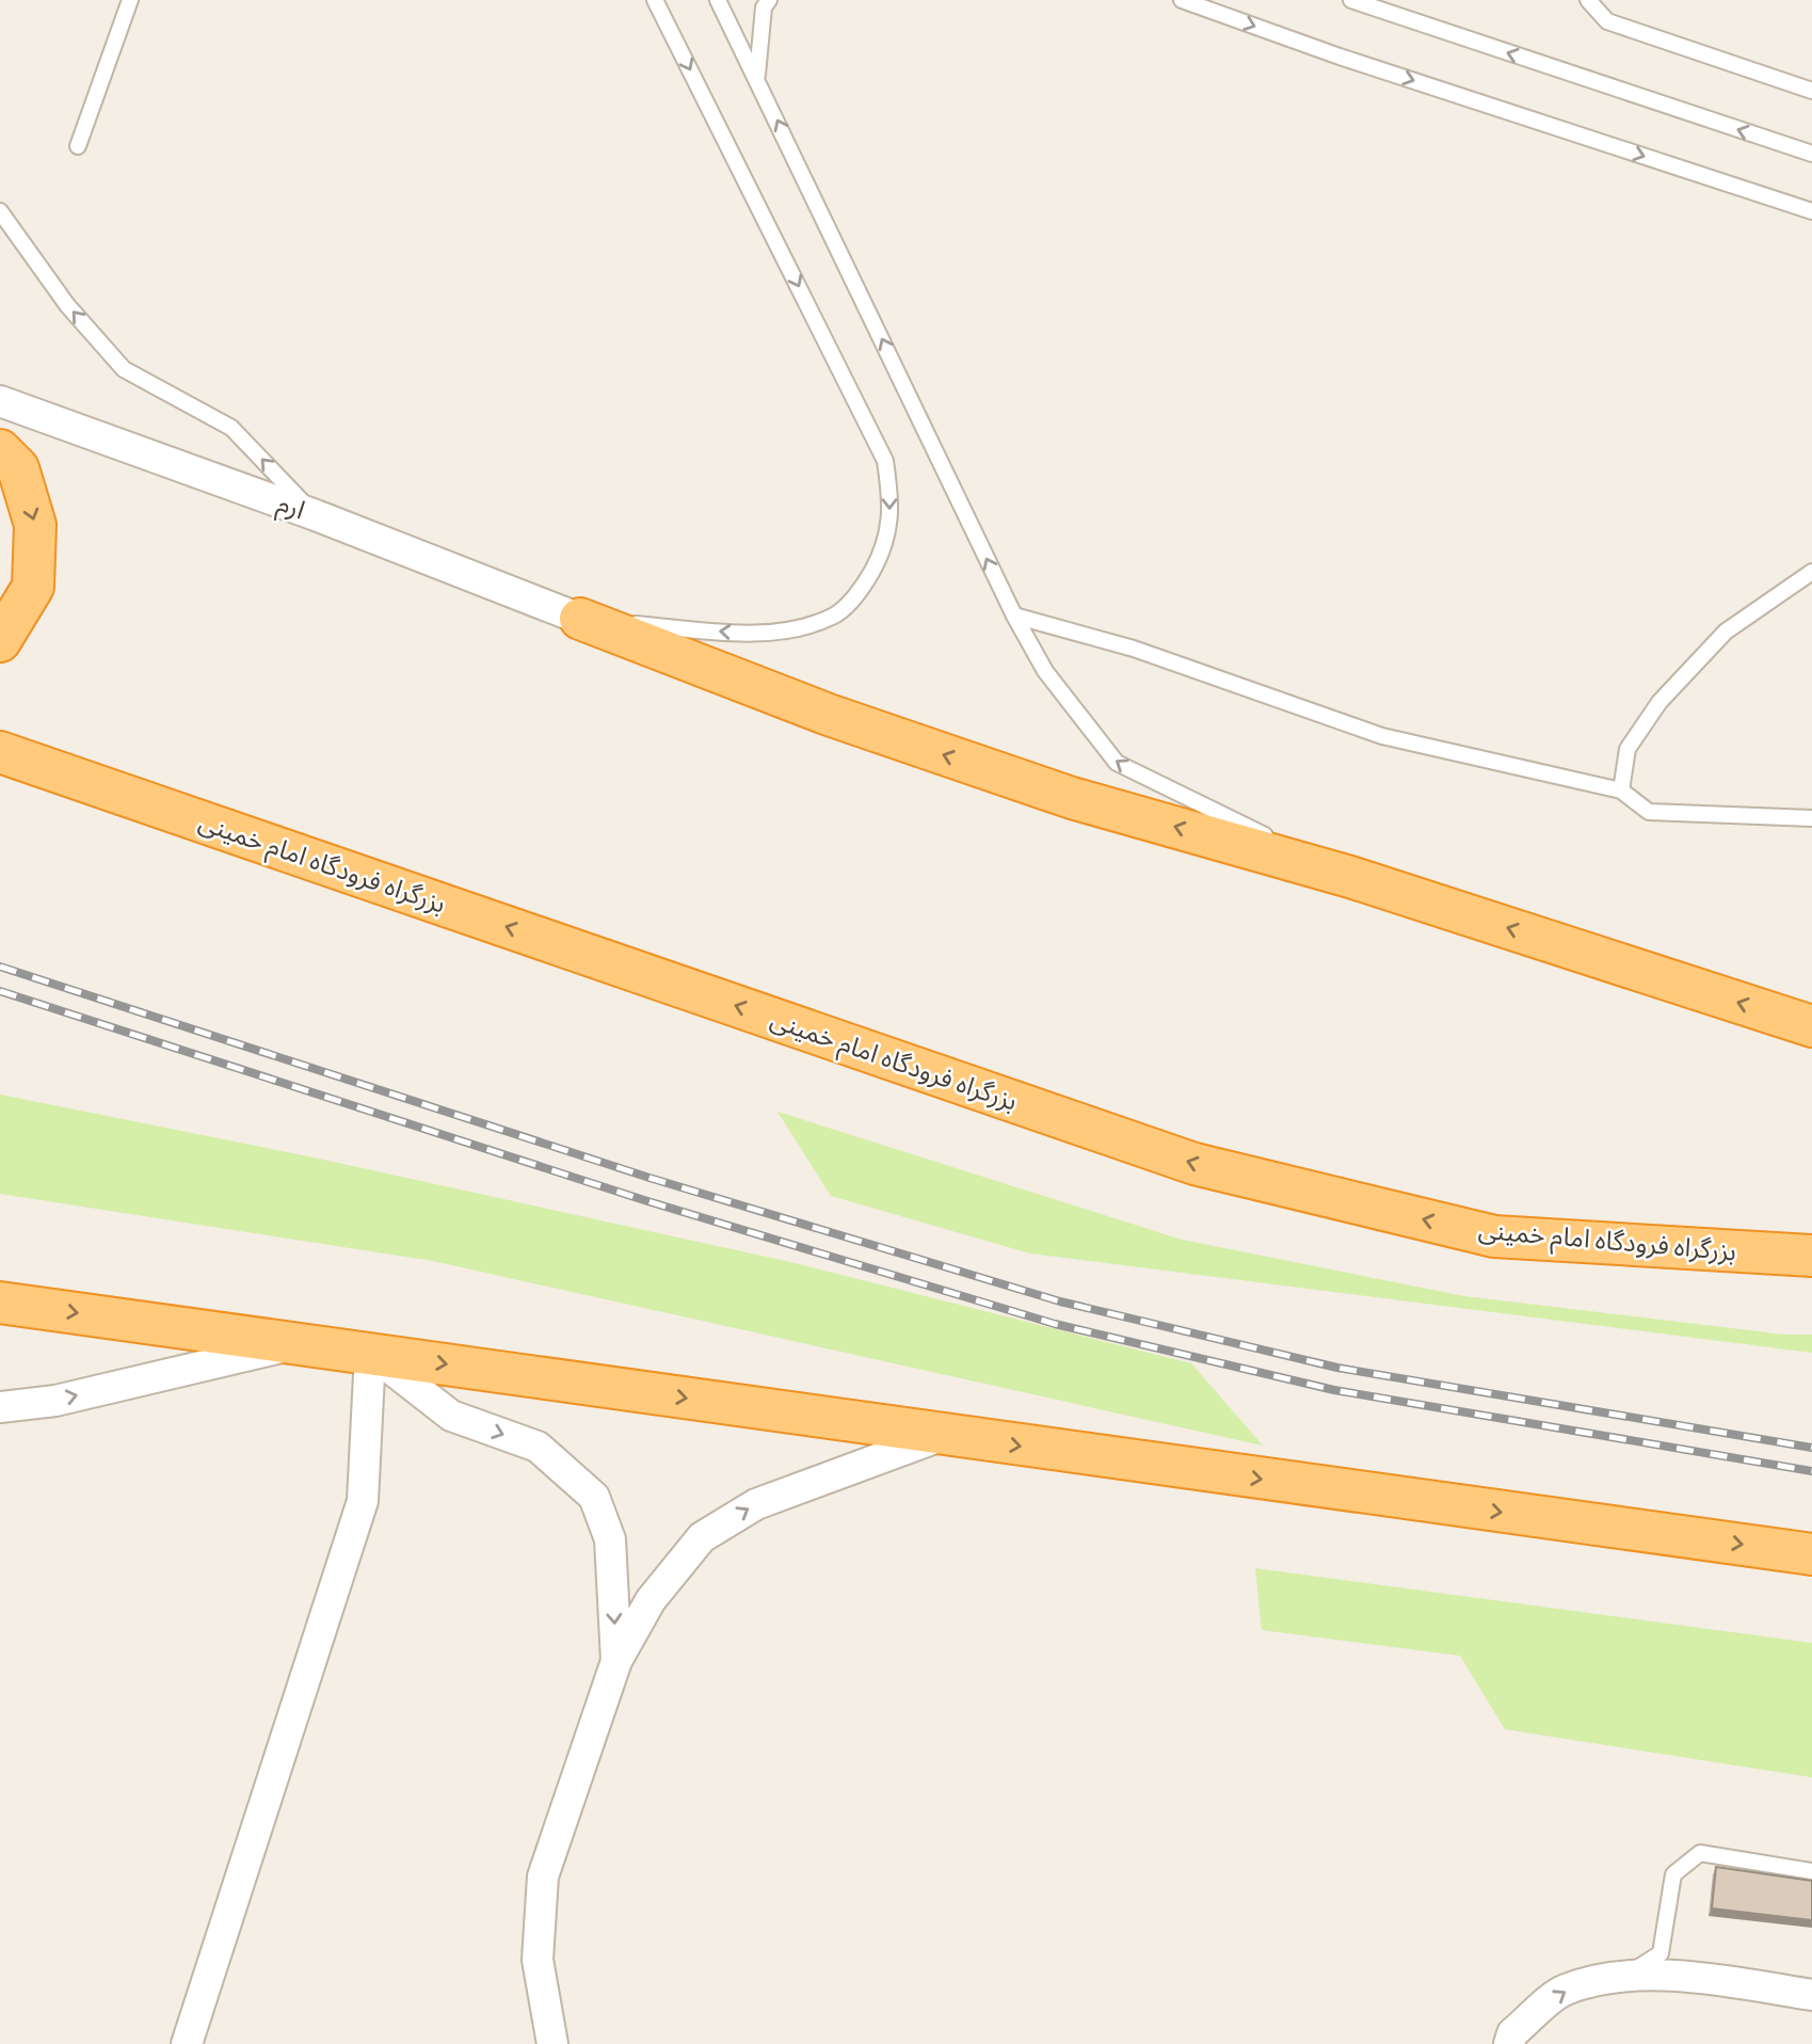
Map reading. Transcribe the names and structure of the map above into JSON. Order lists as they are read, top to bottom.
{
  "streets": {
    "highway": ["بزرگراه فرودگاه امام خمینی"],
    "street": ["ارم"]
  }
}
